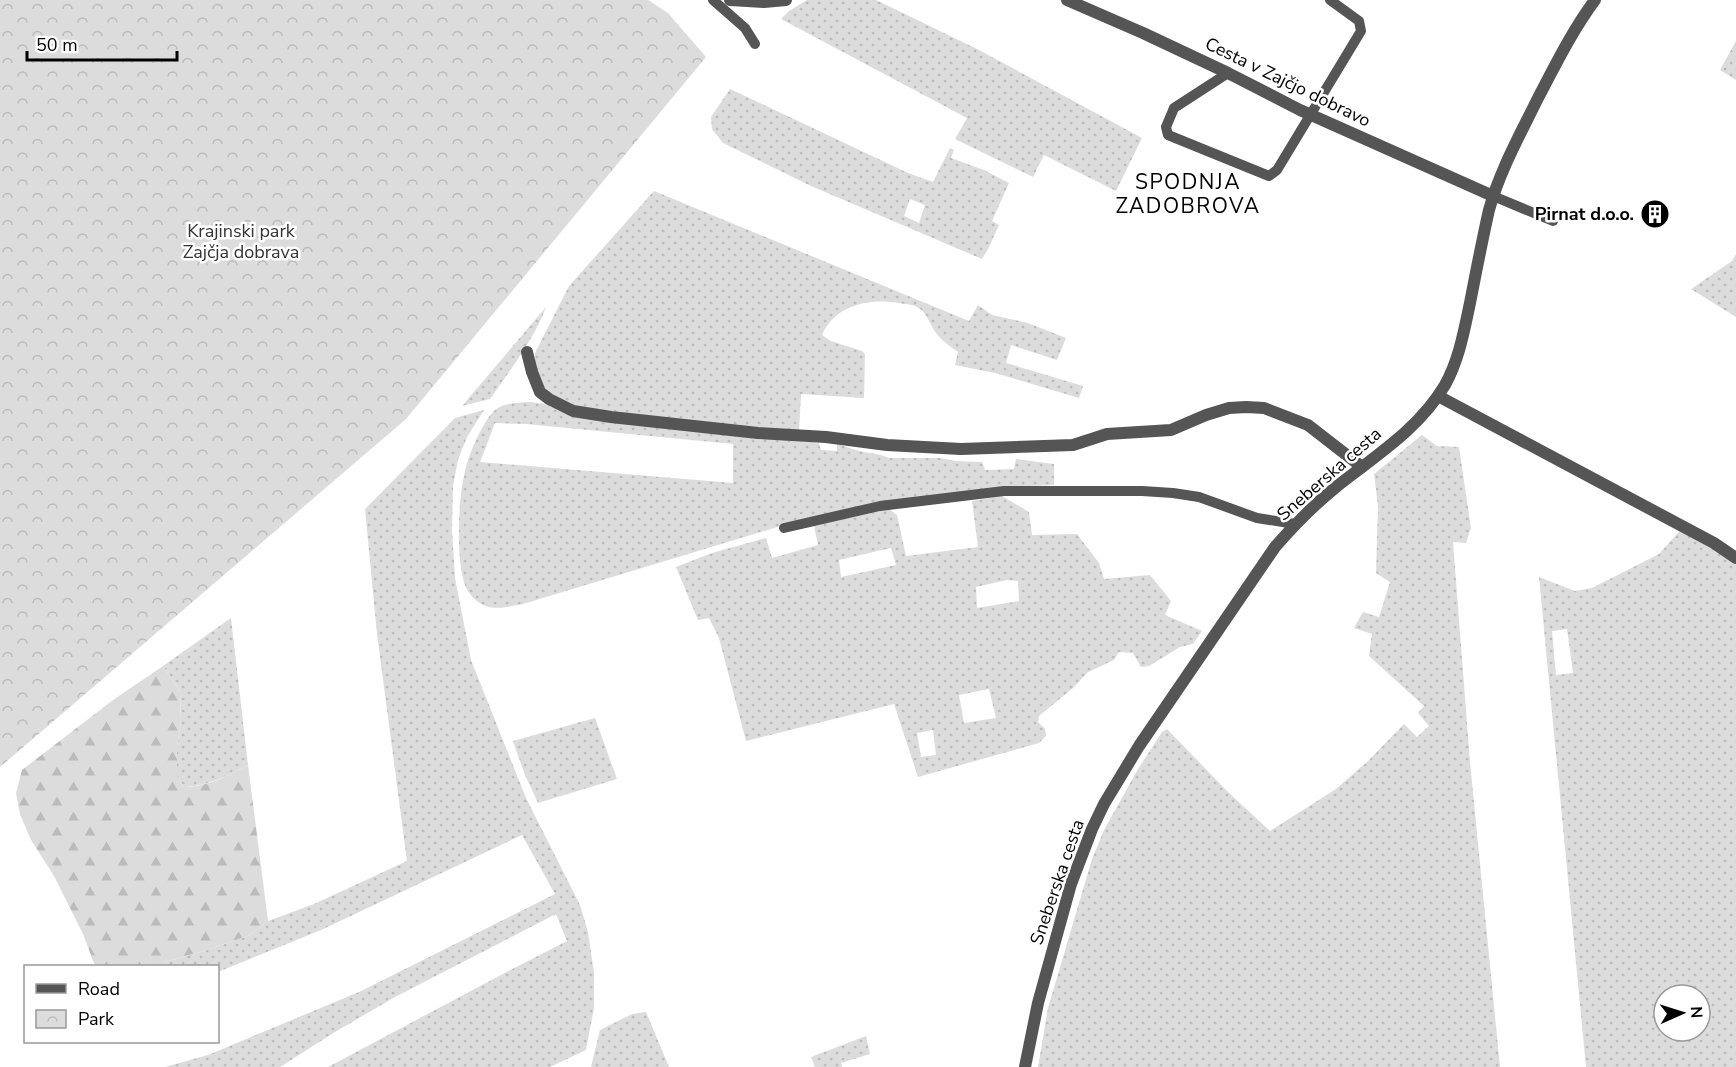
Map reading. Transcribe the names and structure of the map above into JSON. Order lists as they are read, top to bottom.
{
  "streets": {
    "street": ["Cesta v Zajčjo dobravo", "Sneberska cesta"]
  },
  "crossings": [
    ["Cesta v Zajčjo dobravo", "Sneberska cesta"]
  ],
  "districts": ["SPODNJA ZADOBROVA"],
  "parks": ["Krajinski park Zajčja dobrava"],
  "places": {
    "building": ["Pirnat d.o.o."]
  },
  "legend": ["Road", "Park"],
  "scale_bar": "50 m",
  "north": "right"
}
